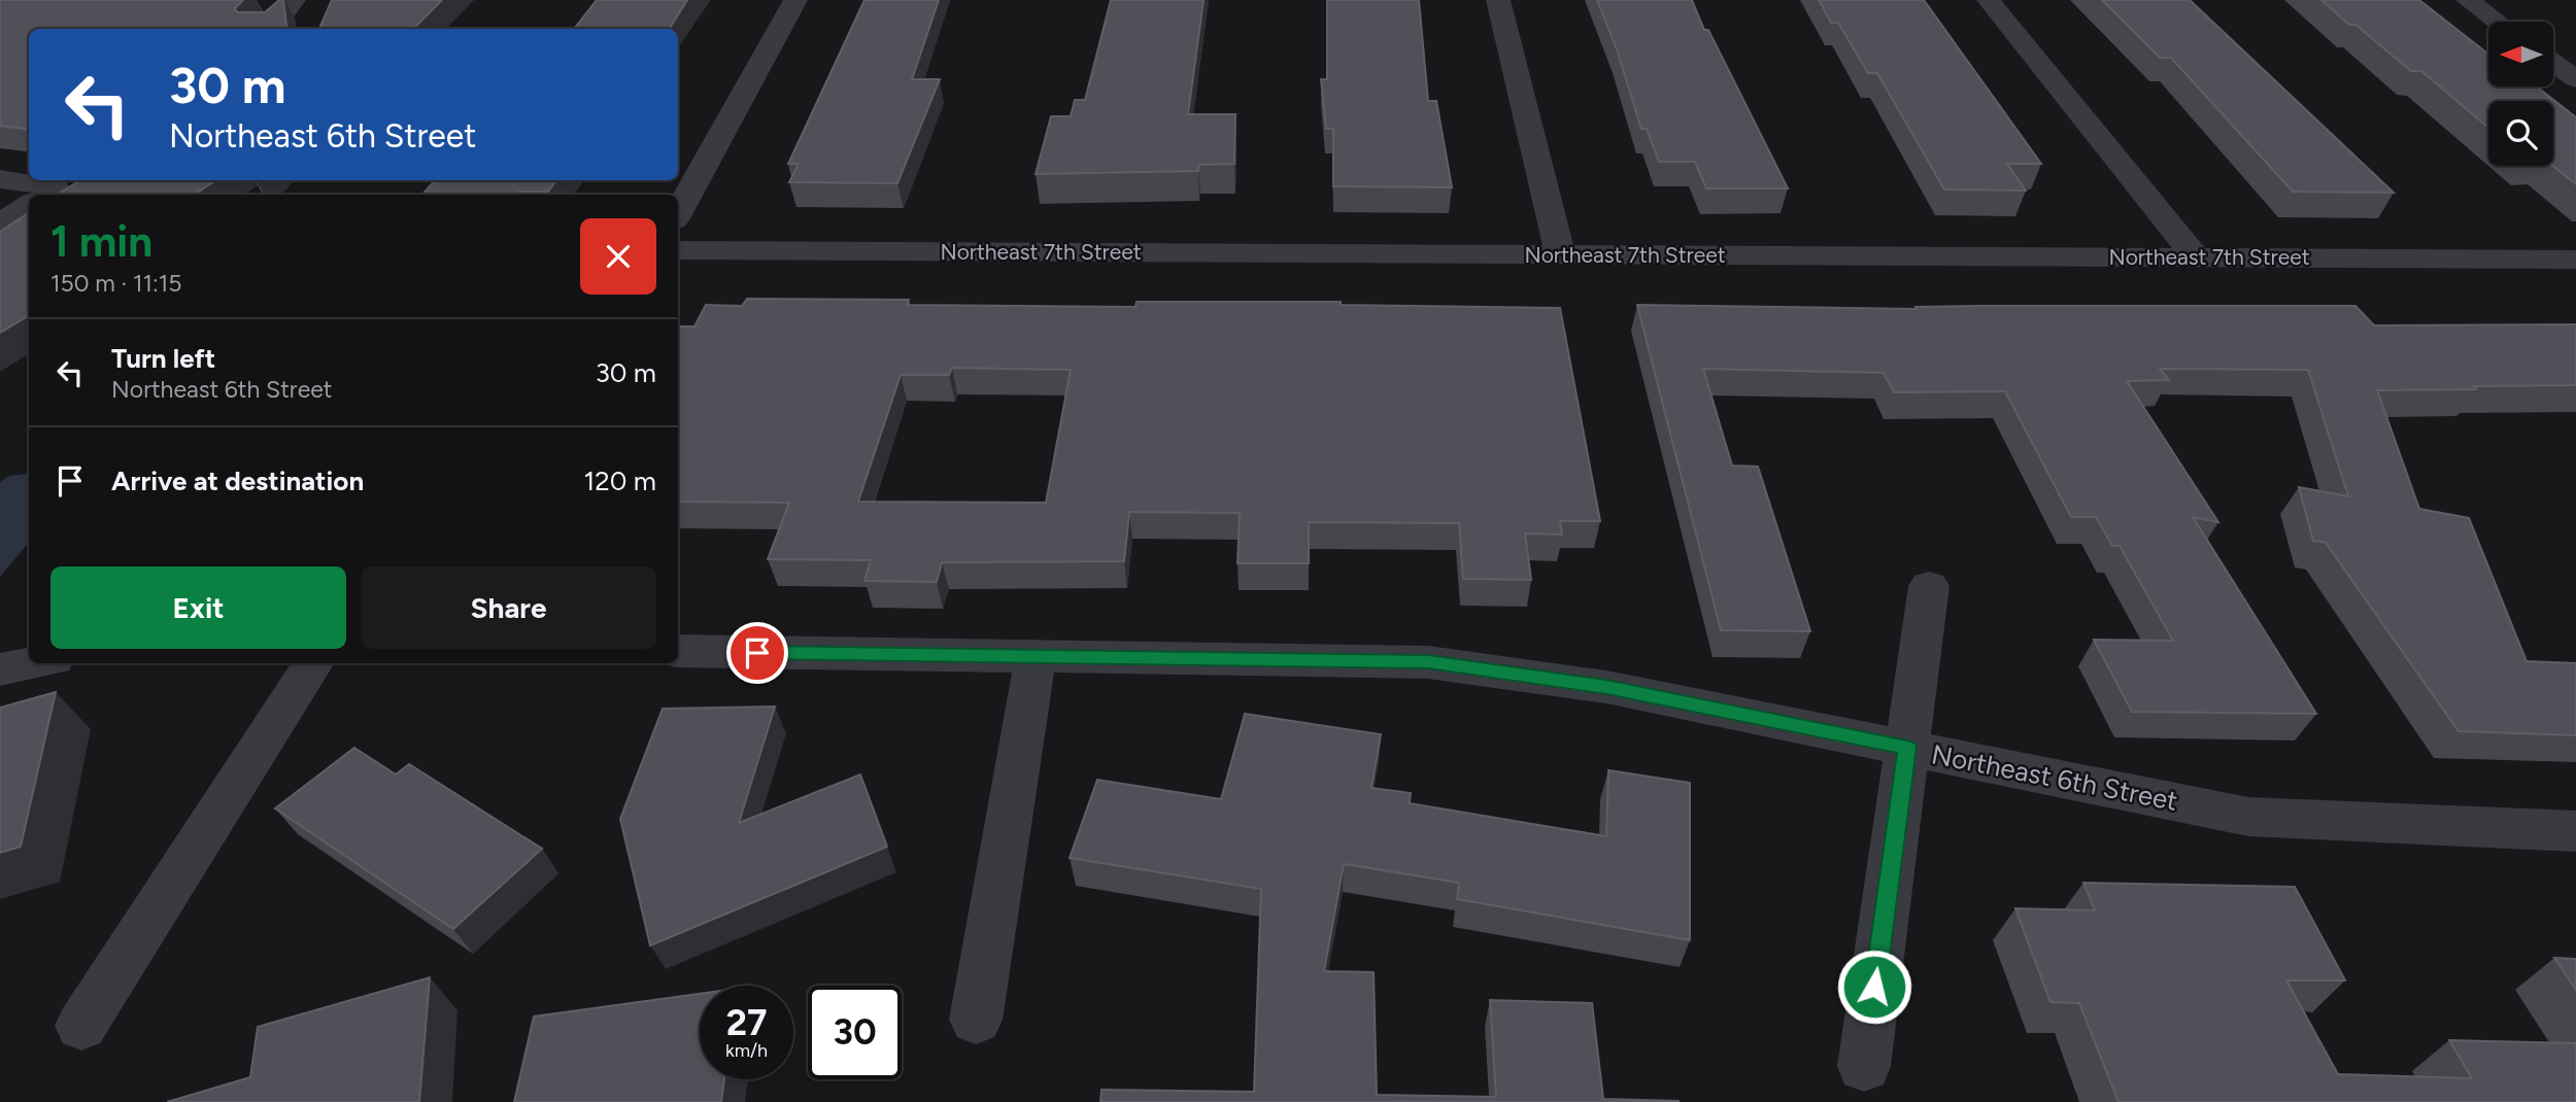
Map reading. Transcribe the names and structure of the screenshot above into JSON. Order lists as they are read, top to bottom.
{
  "streets": {
    "street": ["Northeast 7th Street", "Northeast 6th Street"]
  },
  "north": "left",
  "page": {
    "turn": ["30 m", "Northeast 6th Street"],
    "heading": ["1 min", "150 m · 11:15"],
    "list": [
      {
        "name": "Turn left",
        "note": "Northeast 6th Street",
        "value": "30 m"
      },
      {
        "name": "Arrive at destination",
        "value": "120 m"
      }
    ],
    "buttons": ["Exit", "Share"],
    "speed": "27 km/h",
    "limit": "30"
  }
}
